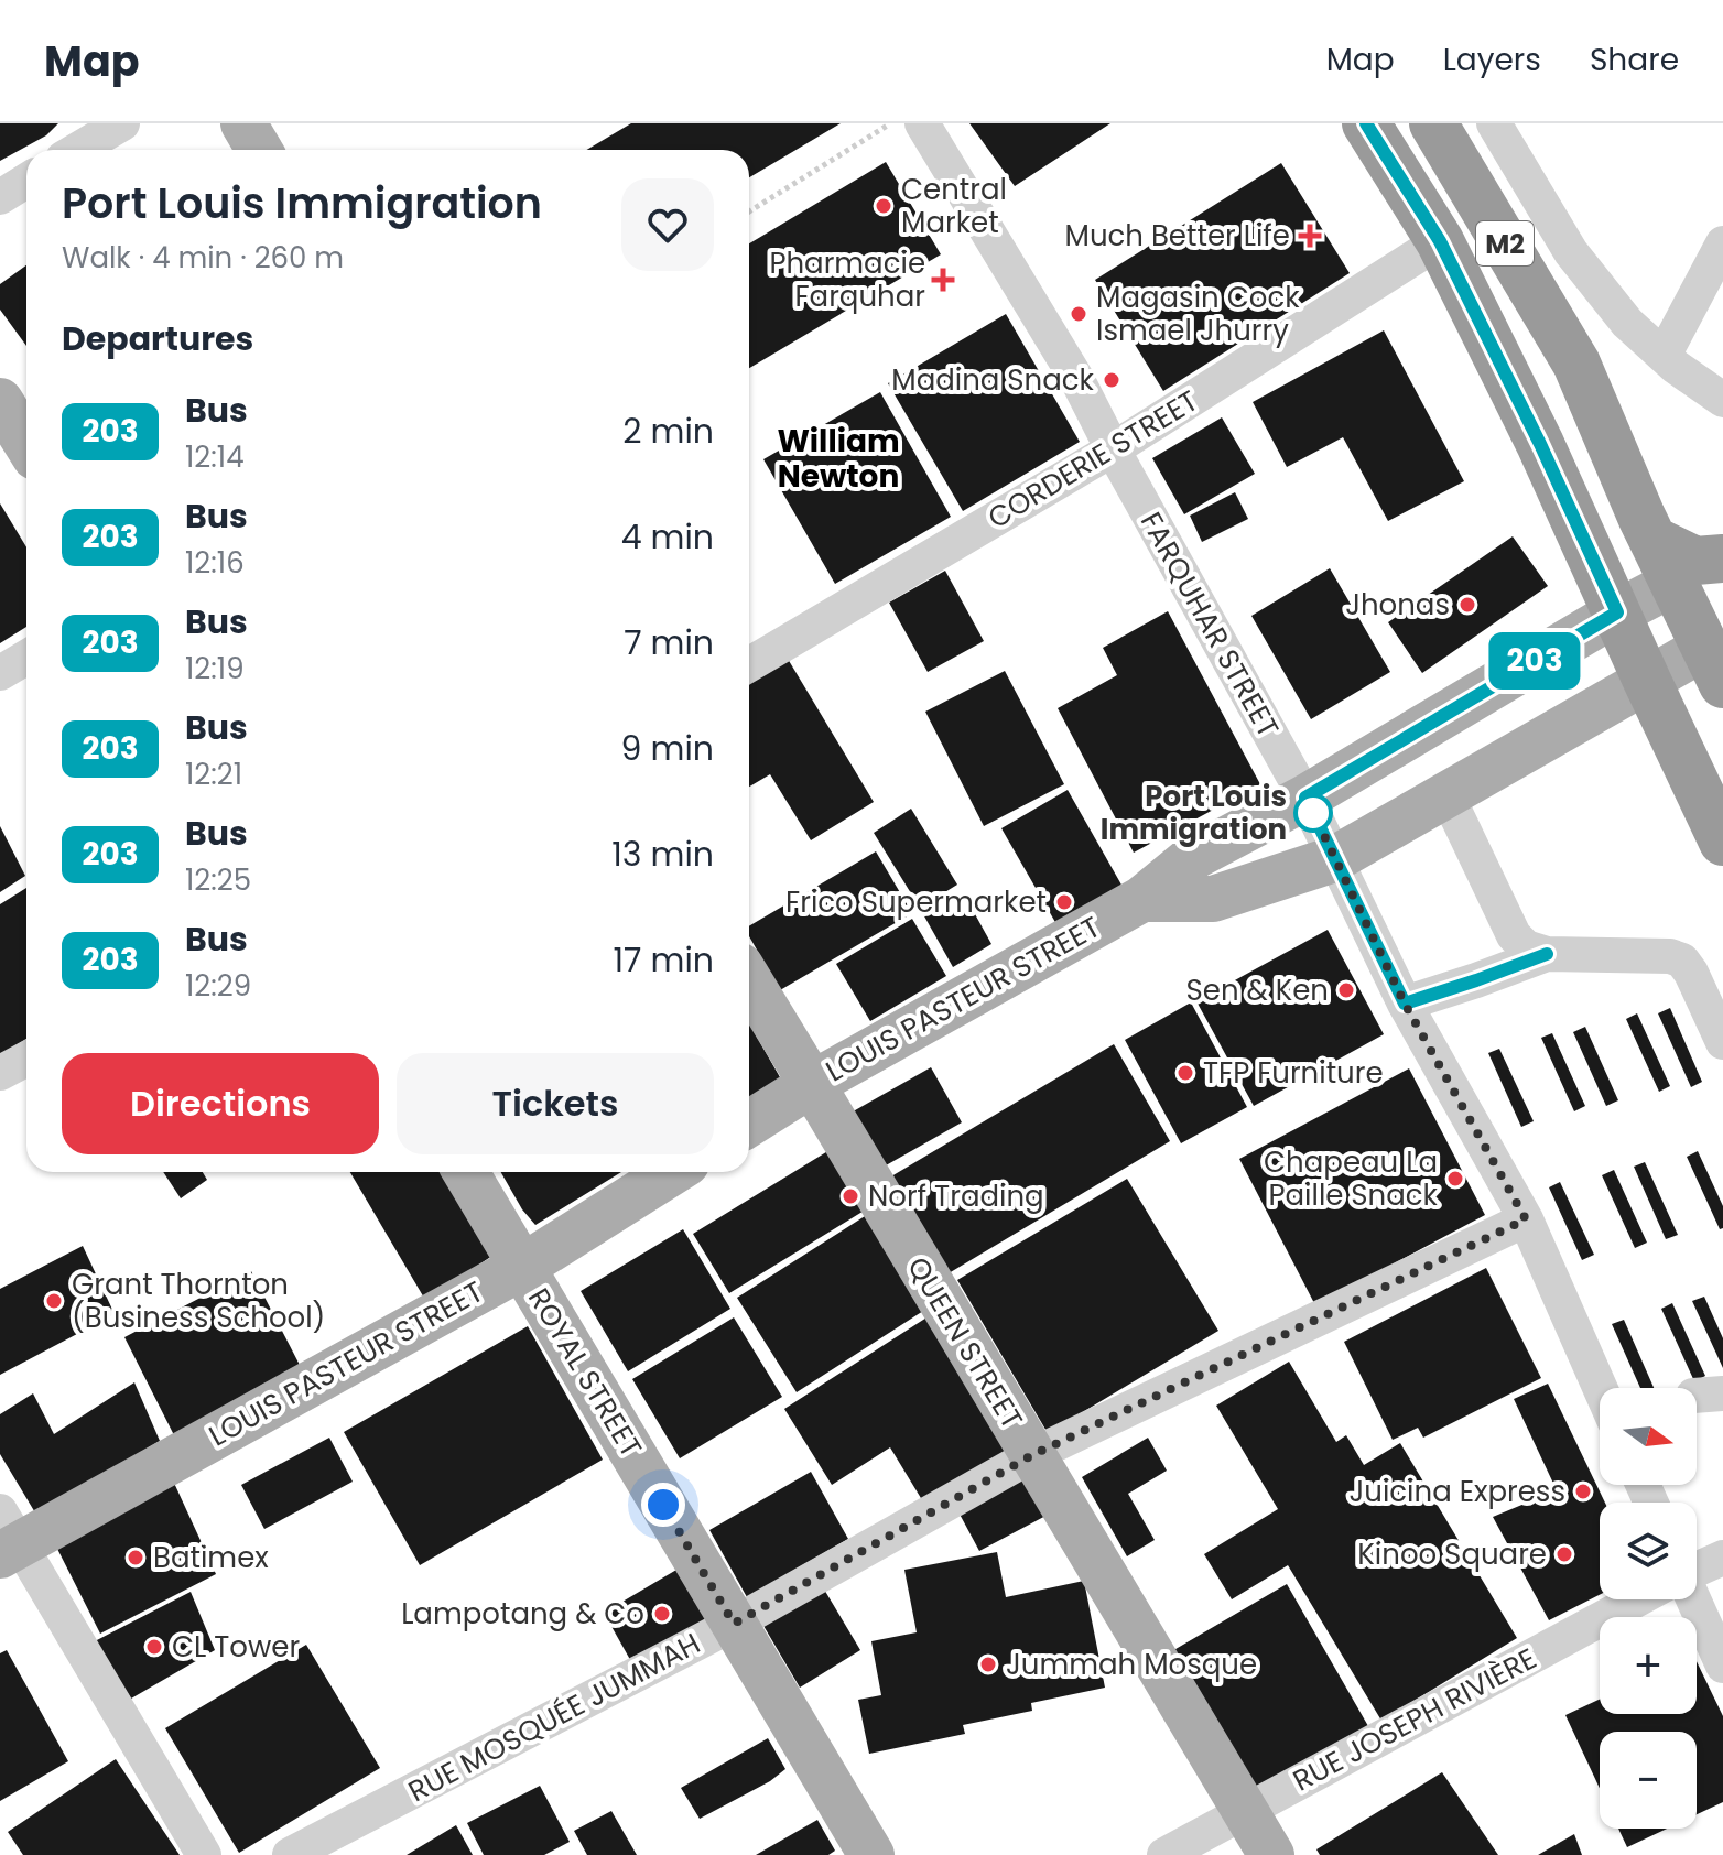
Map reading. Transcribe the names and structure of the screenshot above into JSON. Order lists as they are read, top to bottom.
{
  "streets": {
    "highway": ["M2"],
    "main road": ["LOUIS PASTEUR STREET", "QUEEN STREET", "ROYAL STREET"],
    "street": [
      "CORDERIE STREET",
      "FARQUHAR STREET",
      "RUE MOSQUÉE JUMMAH",
      "RUE JOSEPH RIVIÈRE"
    ]
  },
  "crossings": [
    ["M2", "CORDERIE STREET"],
    ["M2", "LOUIS PASTEUR STREET"],
    ["CORDERIE STREET", "FARQUHAR STREET"],
    ["FARQUHAR STREET", "LOUIS PASTEUR STREET"],
    ["FARQUHAR STREET", "RUE MOSQUÉE JUMMAH"],
    ["LOUIS PASTEUR STREET", "QUEEN STREET"],
    ["LOUIS PASTEUR STREET", "ROYAL STREET"],
    ["QUEEN STREET", "RUE MOSQUÉE JUMMAH"],
    ["QUEEN STREET", "RUE JOSEPH RIVIÈRE"],
    ["ROYAL STREET", "RUE MOSQUÉE JUMMAH"]
  ],
  "districts": ["William Newton"],
  "places": {
    "other": [
      "Central Market",
      "Magasin Cock Ismael Jhurry",
      "Madina Snack",
      "Jhonas",
      "Port Louis Immigration",
      "Frico Supermarket",
      "Sen & Ken",
      "TFP Furniture",
      "Chapeau La Paille Snack",
      "Norf Trading",
      "Grant Thornton (Business School)",
      "Juicina Express",
      "Kinoo Square",
      "Batimex",
      "Lampotang & Co",
      "CL Tower",
      "Jummah Mosque"
    ],
    "health": ["Much Better Life", "Pharmacie Farquhar"]
  },
  "lines": ["bus line 203"],
  "north": "right",
  "page": {
    "header": "Map",
    "nav": ["Map", "Layers", "Share"],
    "on_map": "203",
    "heading": [
      ["Port Louis Immigration", "Walk · 4 min · 260 m"],
      "Departures"
    ],
    "list": [
      {
        "mark": "203",
        "name": "Bus",
        "note": "12:14",
        "value": "2 min"
      },
      {
        "mark": "203",
        "name": "Bus",
        "note": "12:16",
        "value": "4 min"
      },
      {
        "mark": "203",
        "name": "Bus",
        "note": "12:19",
        "value": "7 min"
      },
      {
        "mark": "203",
        "name": "Bus",
        "note": "12:21",
        "value": "9 min"
      },
      {
        "mark": "203",
        "name": "Bus",
        "note": "12:25",
        "value": "13 min"
      },
      {
        "mark": "203",
        "name": "Bus",
        "note": "12:29",
        "value": "17 min"
      }
    ],
    "buttons": ["Directions", "Tickets"],
    "map_buttons": ["+", "−"]
  }
}
